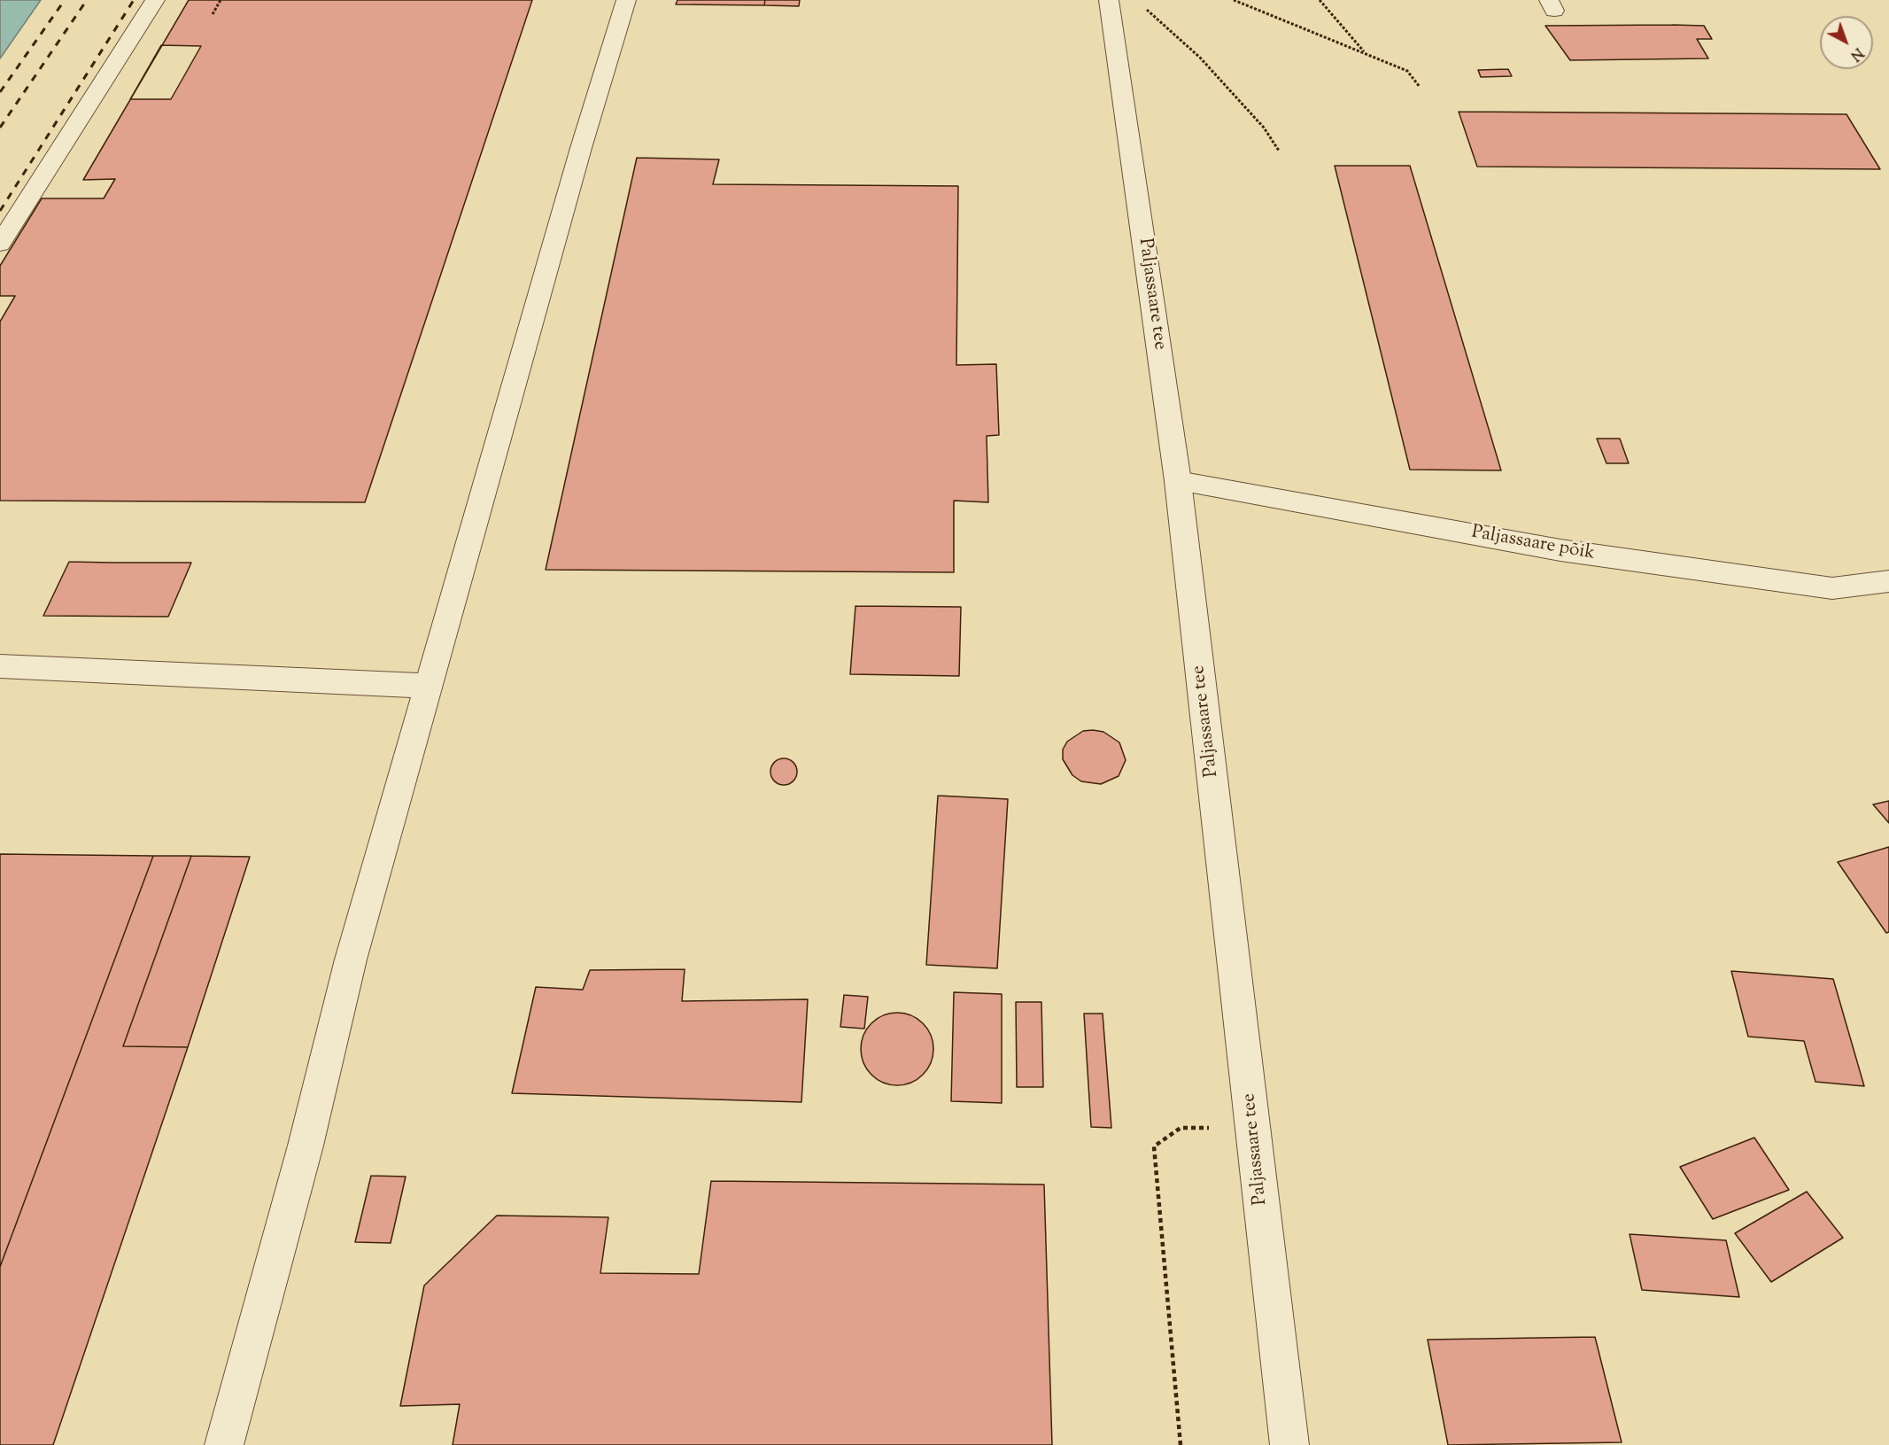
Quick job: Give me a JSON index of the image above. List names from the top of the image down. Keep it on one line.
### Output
{"streets":{"street":["Paljassaare tee","Paljassaare põik"]},"crossings":[["Paljassaare tee","Paljassaare põik"]],"north":"bottom right"}
